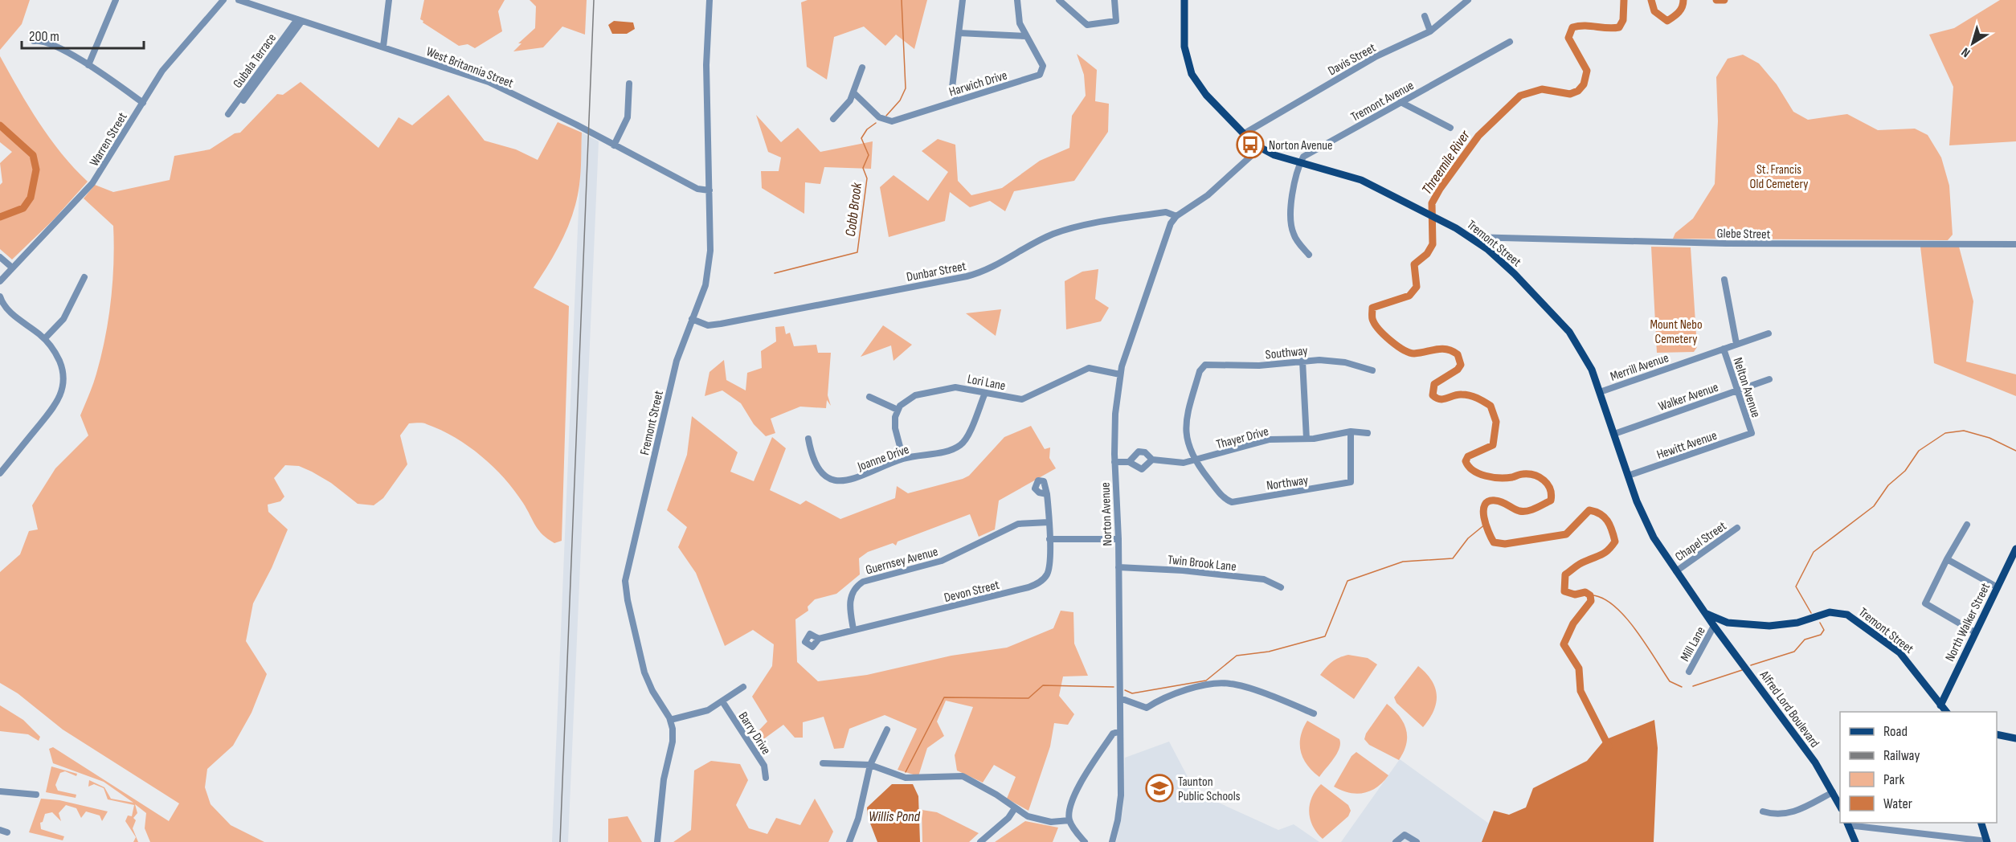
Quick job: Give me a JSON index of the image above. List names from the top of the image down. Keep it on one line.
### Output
{"streets":{"main road":["Tremont Street","North Walker Street","Alfred Lord Boulevard"],"street":["Davis Street","Gubala Terrace","West Britannia Street","Harwich Drive","Tremont Avenue","Warren Street","Glebe Street","Dunbar Street","Southway","Merrill Avenue","Lori Lane","Nelton Avenue","Walker Avenue","Fremont Street","Thayer Drive","Hewitt Avenue","Joanne Drive","Northway","Norton Avenue","Chapel Street","Guernsey Avenue","Twin Brook Lane","Devon Street","Mill Lane","Barry Drive"]},"crossings":[["Davis Street","Tremont Street"],["Gubala Terrace","West Britannia Street"],["West Britannia Street","Fremont Street"],["Tremont Avenue","Tremont Street"],["Glebe Street","Tremont Street"],["Tremont Street","Merrill Avenue"],["Tremont Street","Walker Avenue"],["Tremont Street","Hewitt Avenue"],["Tremont Street","Norton Avenue"],["Tremont Street","Chapel Street"],["Tremont Street","North Walker Street"],["Tremont Street","Mill Lane"],["Tremont Street","Alfred Lord Boulevard"],["Dunbar Street","Fremont Street"],["Dunbar Street","Norton Avenue"],["Southway","Thayer Drive"],["Southway","Northway"],["Merrill Avenue","Nelton Avenue"],["Lori Lane","Joanne Drive"],["Lori Lane","Norton Avenue"],["Nelton Avenue","Walker Avenue"],["Nelton Avenue","Hewitt Avenue"],["Thayer Drive","Northway"],["Thayer Drive","Norton Avenue"],["Norton Avenue","Twin Brook Lane"],["Guernsey Avenue","Devon Street"],["Mill Lane","Alfred Lord Boulevard"]],"water":["Threemile River","Cobb Brook","Willis Pond"],"parks":["St. Francis Old Cemetery","Mount Nebo Cemetery"],"places":{"bus stop":["Norton Avenue"],"school or university":["Taunton Public Schools"]},"legend":["Road","Railway","Park","Water"],"scale_bar":"200 m","north":"bottom left"}
